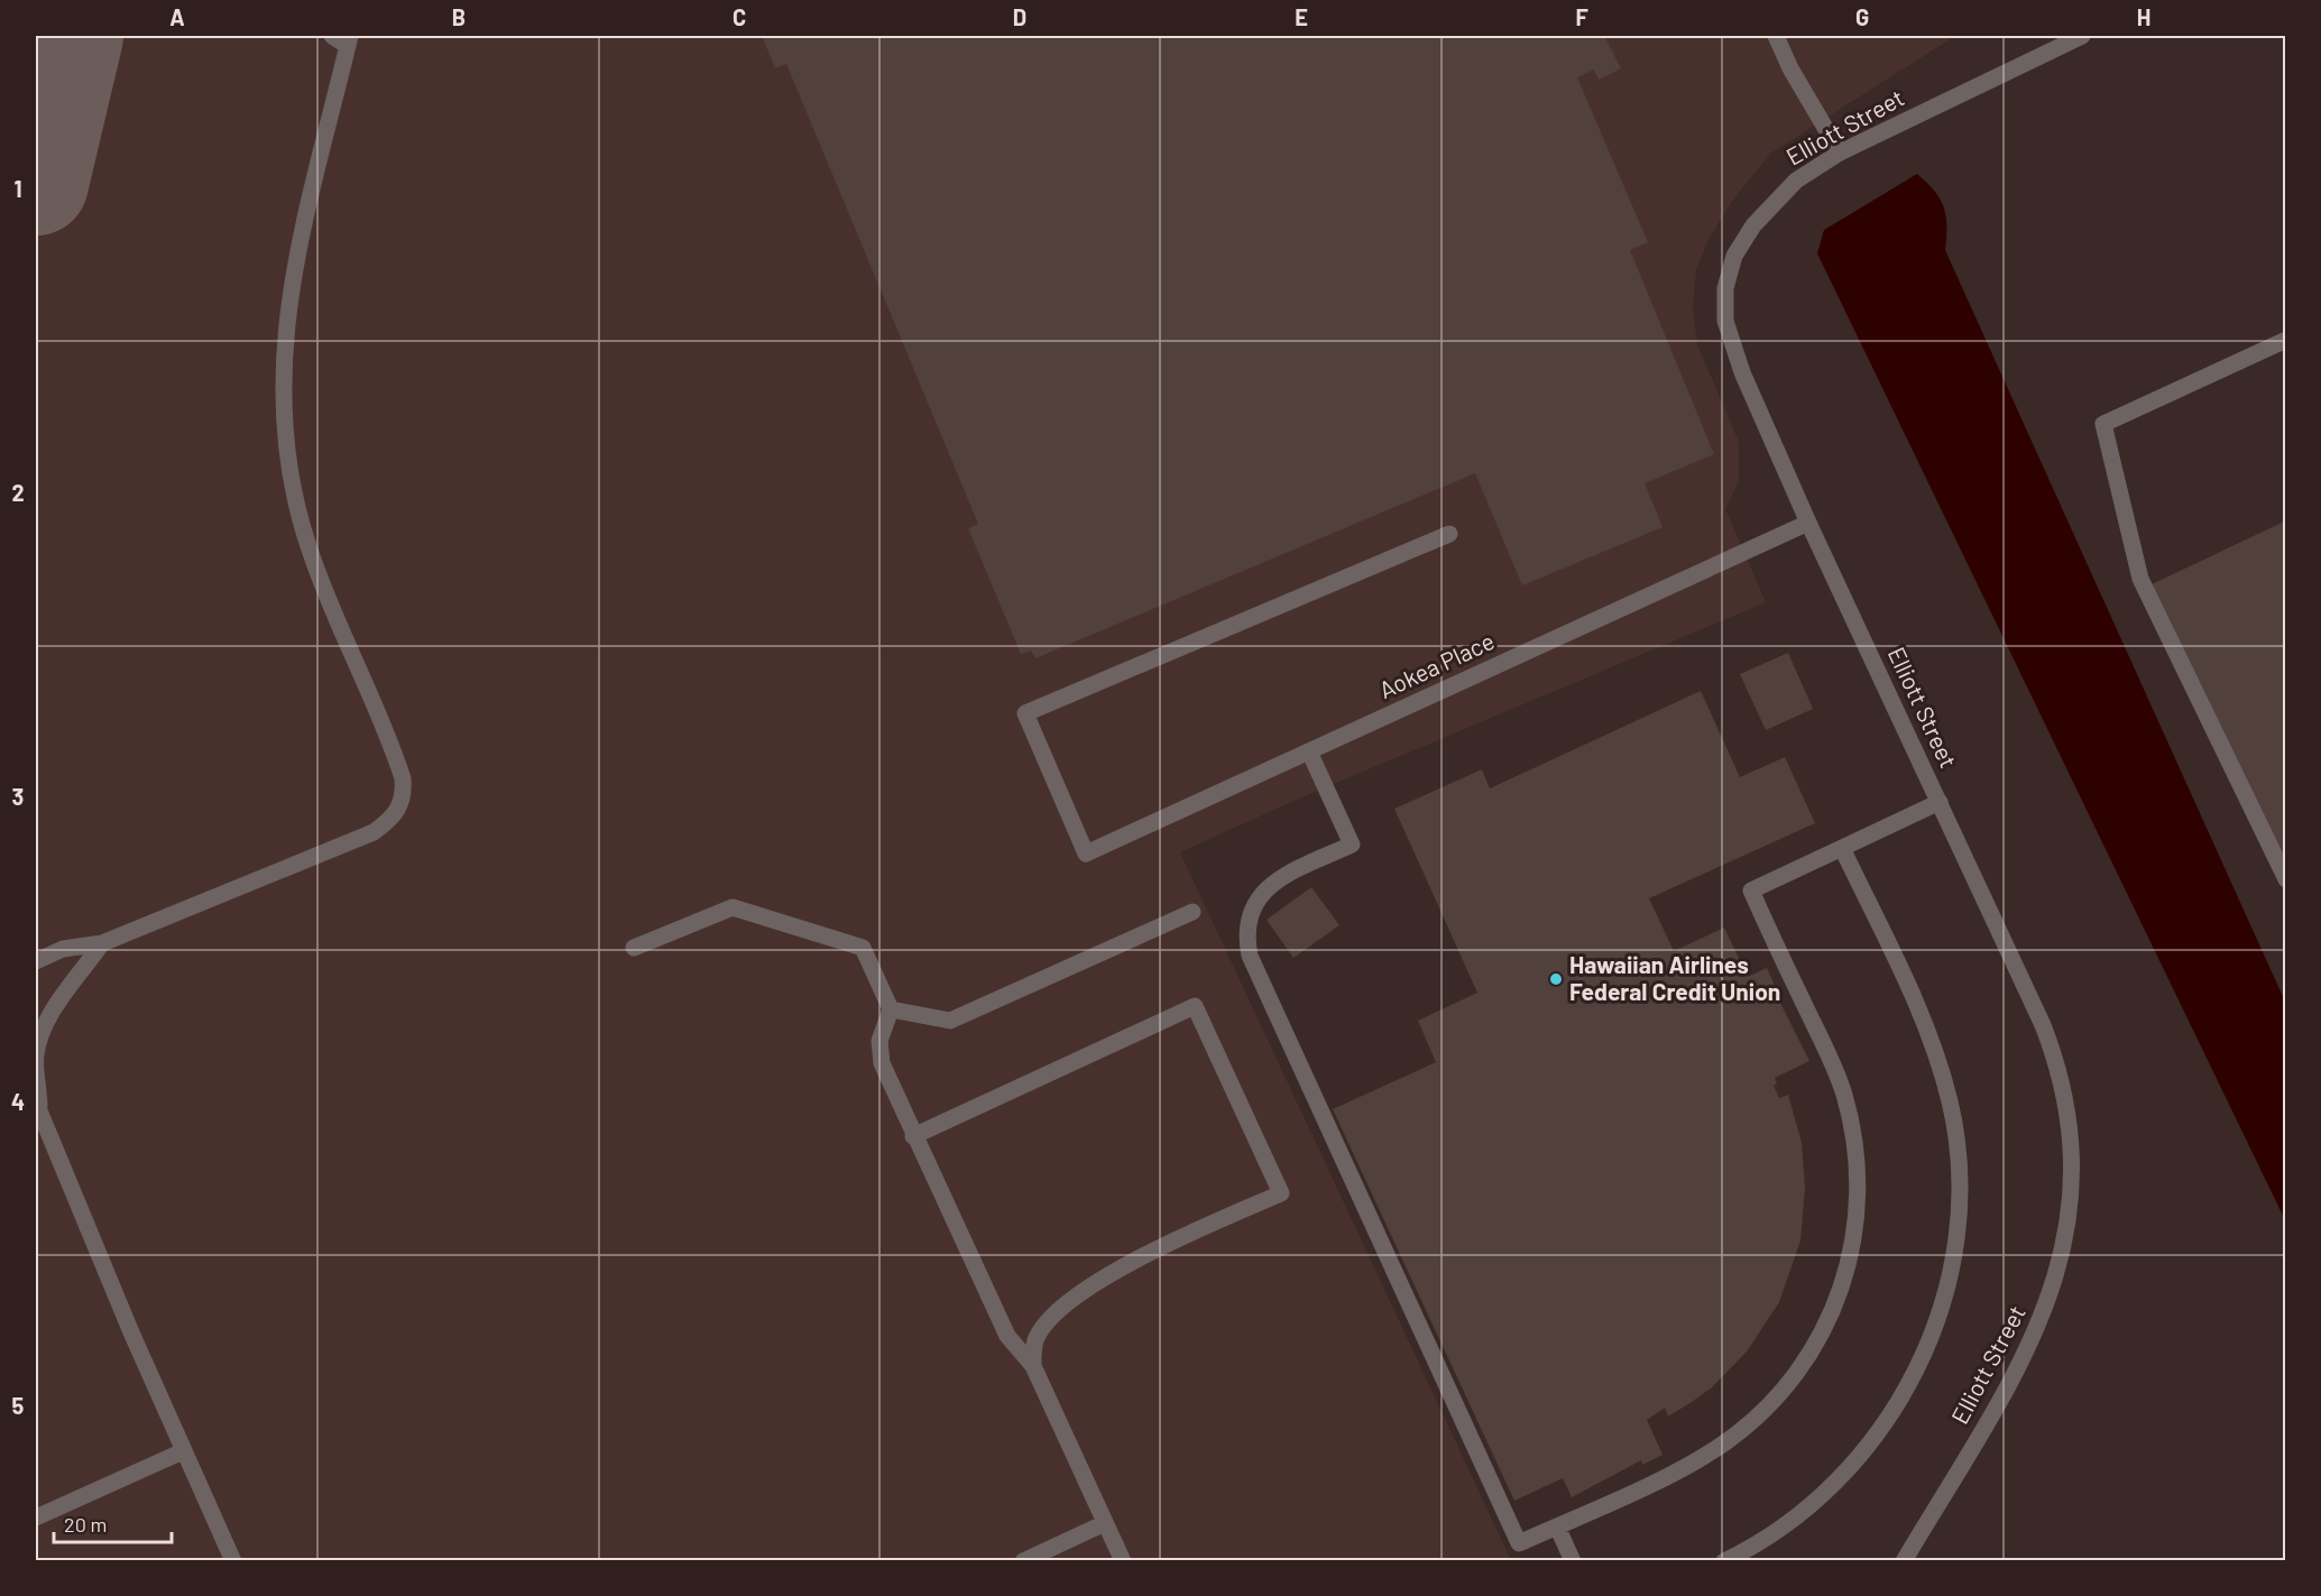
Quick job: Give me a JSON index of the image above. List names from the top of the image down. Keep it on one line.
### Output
{"streets":{"street":["Elliott Street","Aokea Place"]},"crossings":[["Elliott Street","Aokea Place"]],"places":["Hawaiian Airlines Federal Credit Union"],"scale_bar":"20 m","grid":{"columns":["A","B","C","D","E","F","G","H"],"rows":["1","2","3","4","5"]}}
